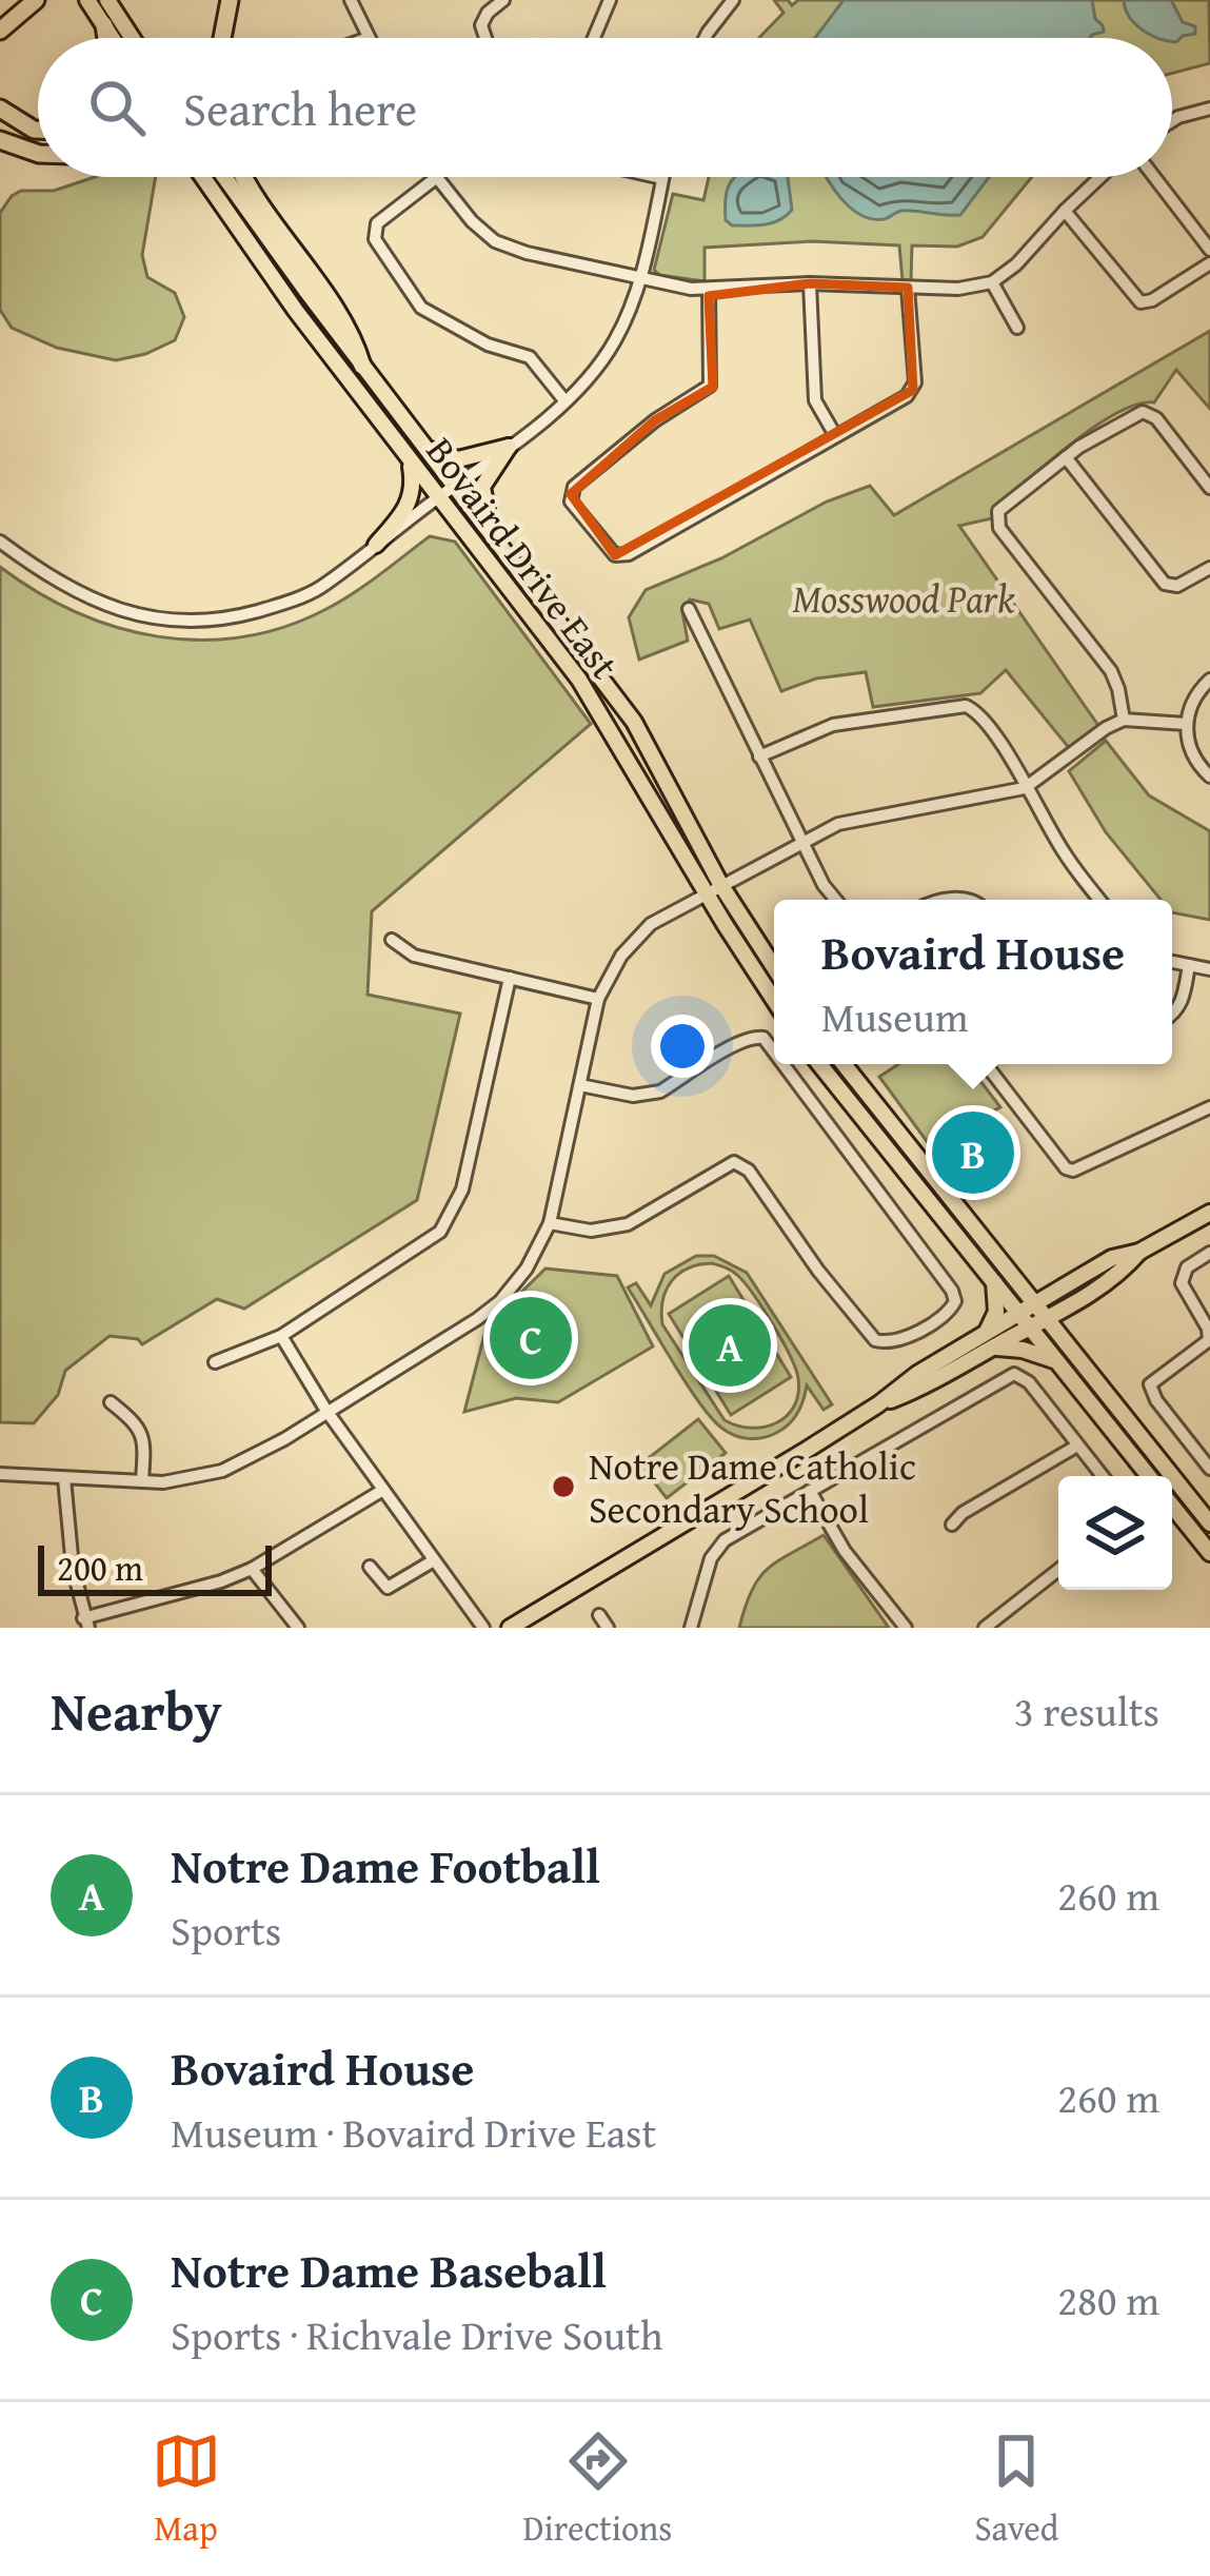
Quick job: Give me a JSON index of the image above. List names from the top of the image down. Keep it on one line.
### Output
{"streets":{"main road":["Bovaird Drive East"]},"parks":["Mosswood Park"],"places":["Notre Dame Catholic Secondary School"],"scale_bar":"200 m","page":{"search":"Search here","popup":["Bovaird House","Museum"],"pins":["B","C","A"],"scale":"200 m","heading":["Nearby","3 results"],"list":[{"mark":"A","name":"Notre Dame Football","note":"Sports","value":"260 m"},{"mark":"B","name":"Bovaird House","note":"Museum · Bovaird Drive East","value":"260 m"},{"mark":"C","name":"Notre Dame Baseball","note":"Sports · Richvale Drive South","value":"280 m"}],"nav":["Map","Directions","Saved"]}}
